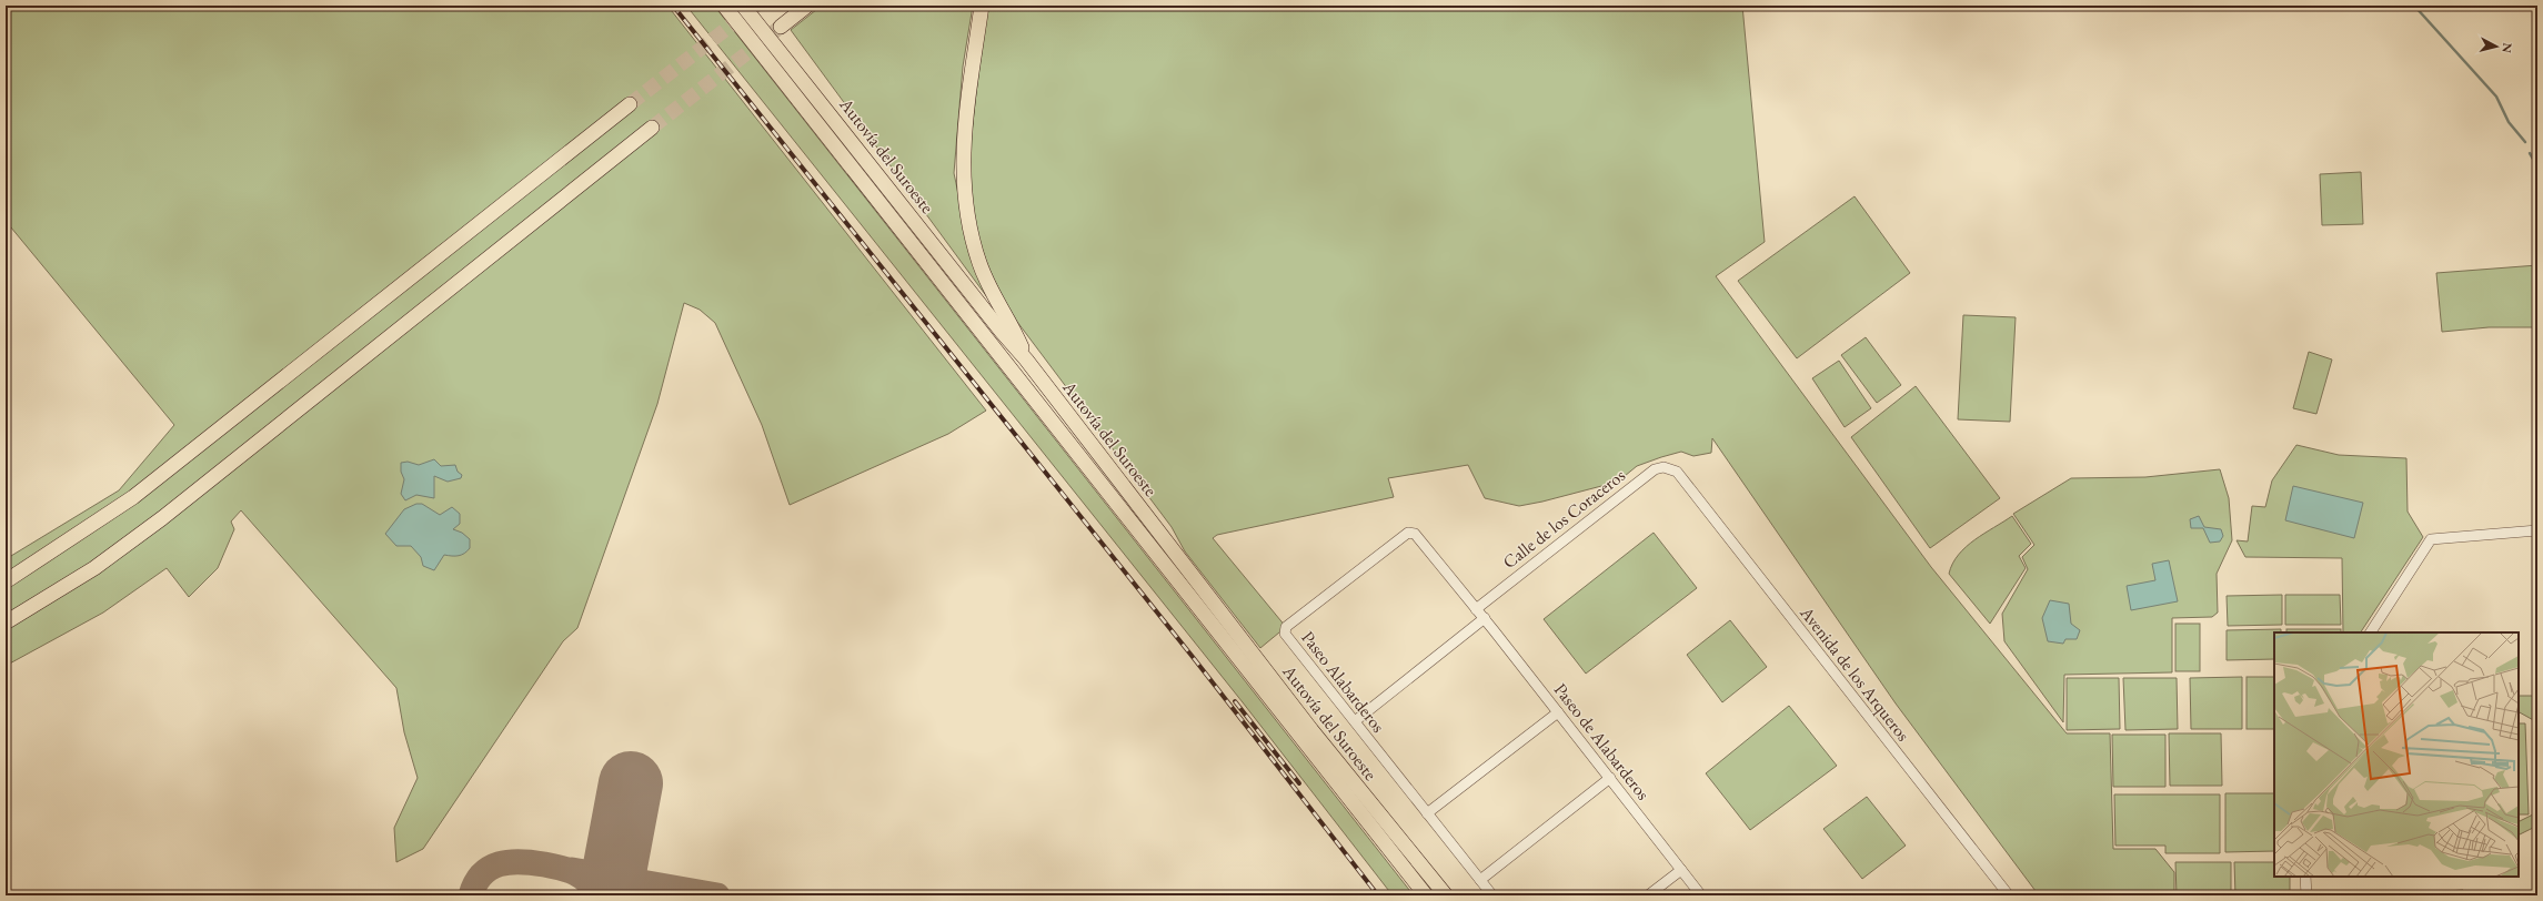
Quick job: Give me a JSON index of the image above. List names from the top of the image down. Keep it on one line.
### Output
{"streets":{"highway":["Autovía del Suroeste"],"street":["Calle de los Coraceros","Avenida de los Arqueros","Paseo Alabarderos","Paseo de Alabarderos"]},"crossings":[["Calle de los Coraceros","Avenida de los Arqueros"],["Calle de los Coraceros","Paseo Alabarderos"],["Calle de los Coraceros","Paseo de Alabarderos"],["Paseo Alabarderos","Paseo de Alabarderos"]],"north":"right"}
